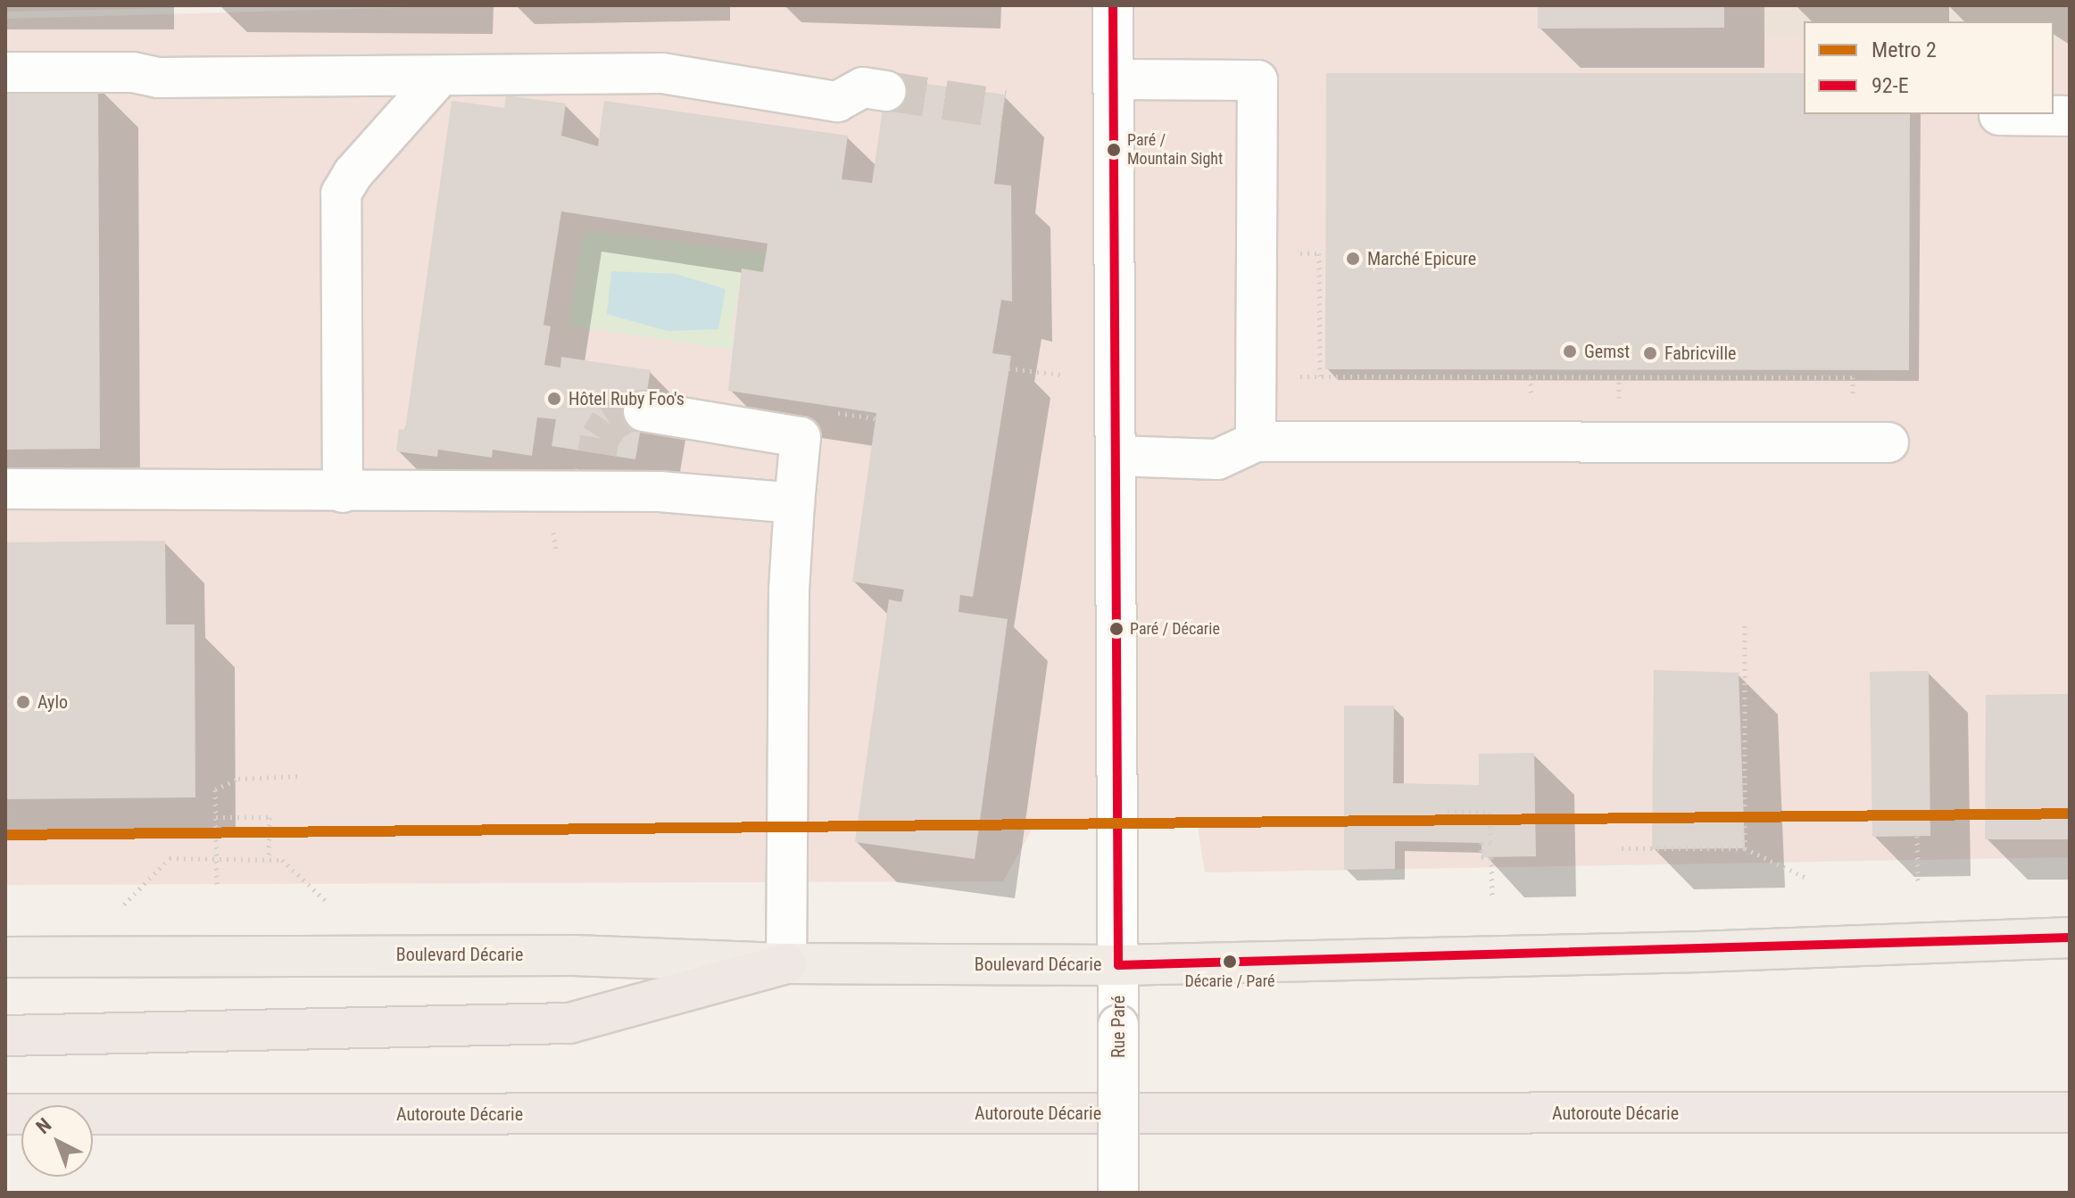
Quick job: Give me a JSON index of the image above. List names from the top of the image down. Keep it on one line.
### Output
{"streets":{"highway":["Autoroute Décarie"],"main road":["Boulevard Décarie"],"street":["Rue Paré"]},"crossings":[["Boulevard Décarie","Rue Paré"]],"places":["Paré / Mountain Sight","Marché Epicure","Gemst","Fabricville","Hôtel Ruby Foo's","Paré / Décarie","Aylo","Décarie / Paré"],"lines":["transit line 92-E","metro line 2"],"legend":["Metro 2","92-E"],"north":"top left"}
